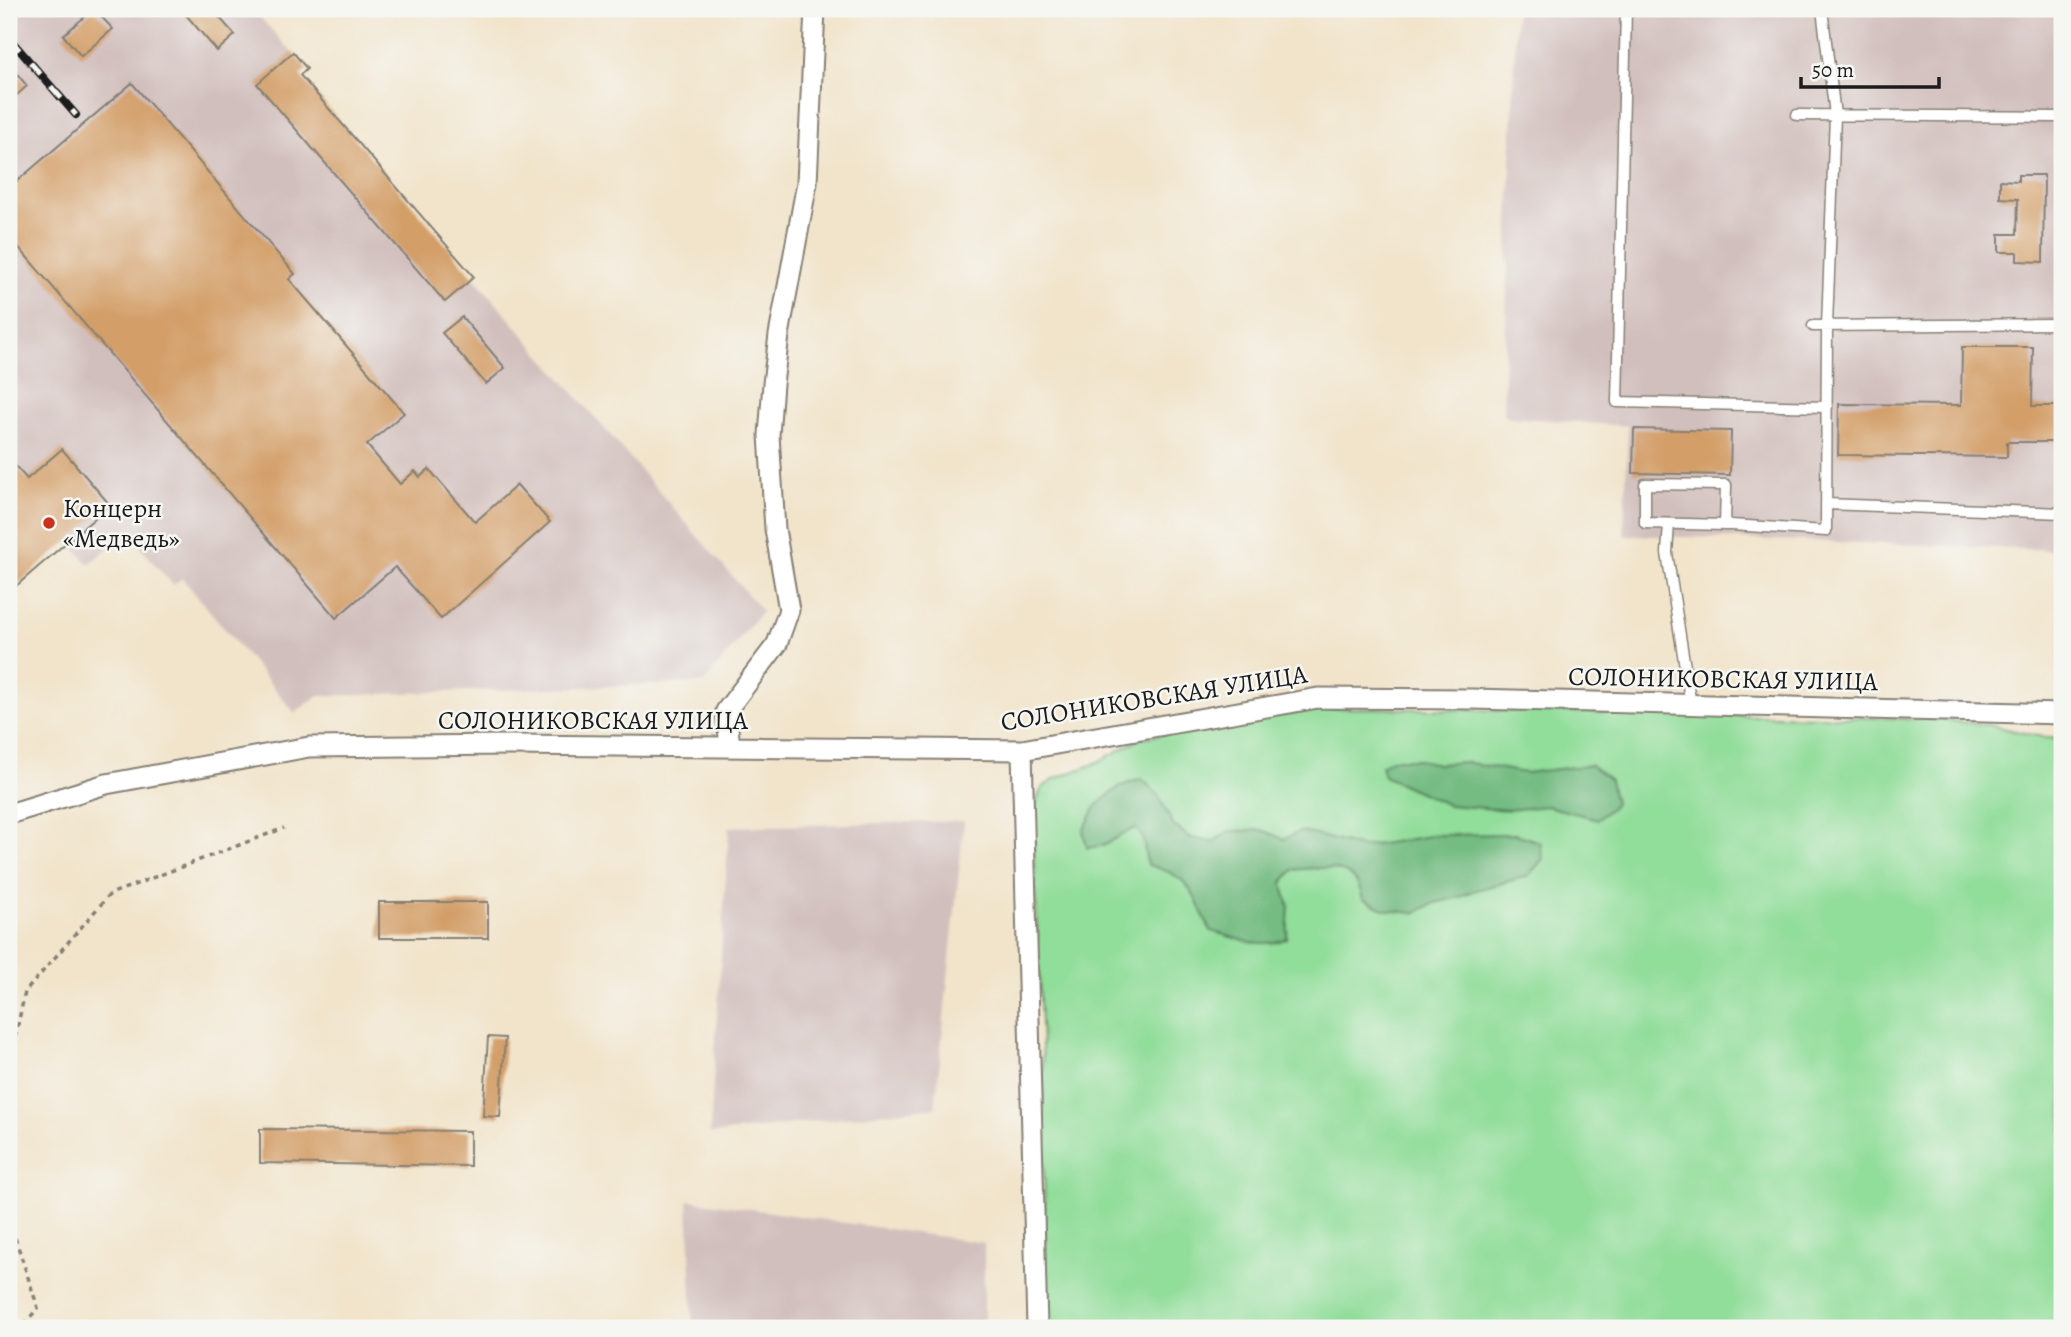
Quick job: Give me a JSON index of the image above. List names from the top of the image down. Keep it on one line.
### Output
{"streets":{"street":["СОЛОНИКОВСКАЯ УЛИЦА"]},"places":["Концерн «Медведь»"],"scale_bar":"50 m"}
